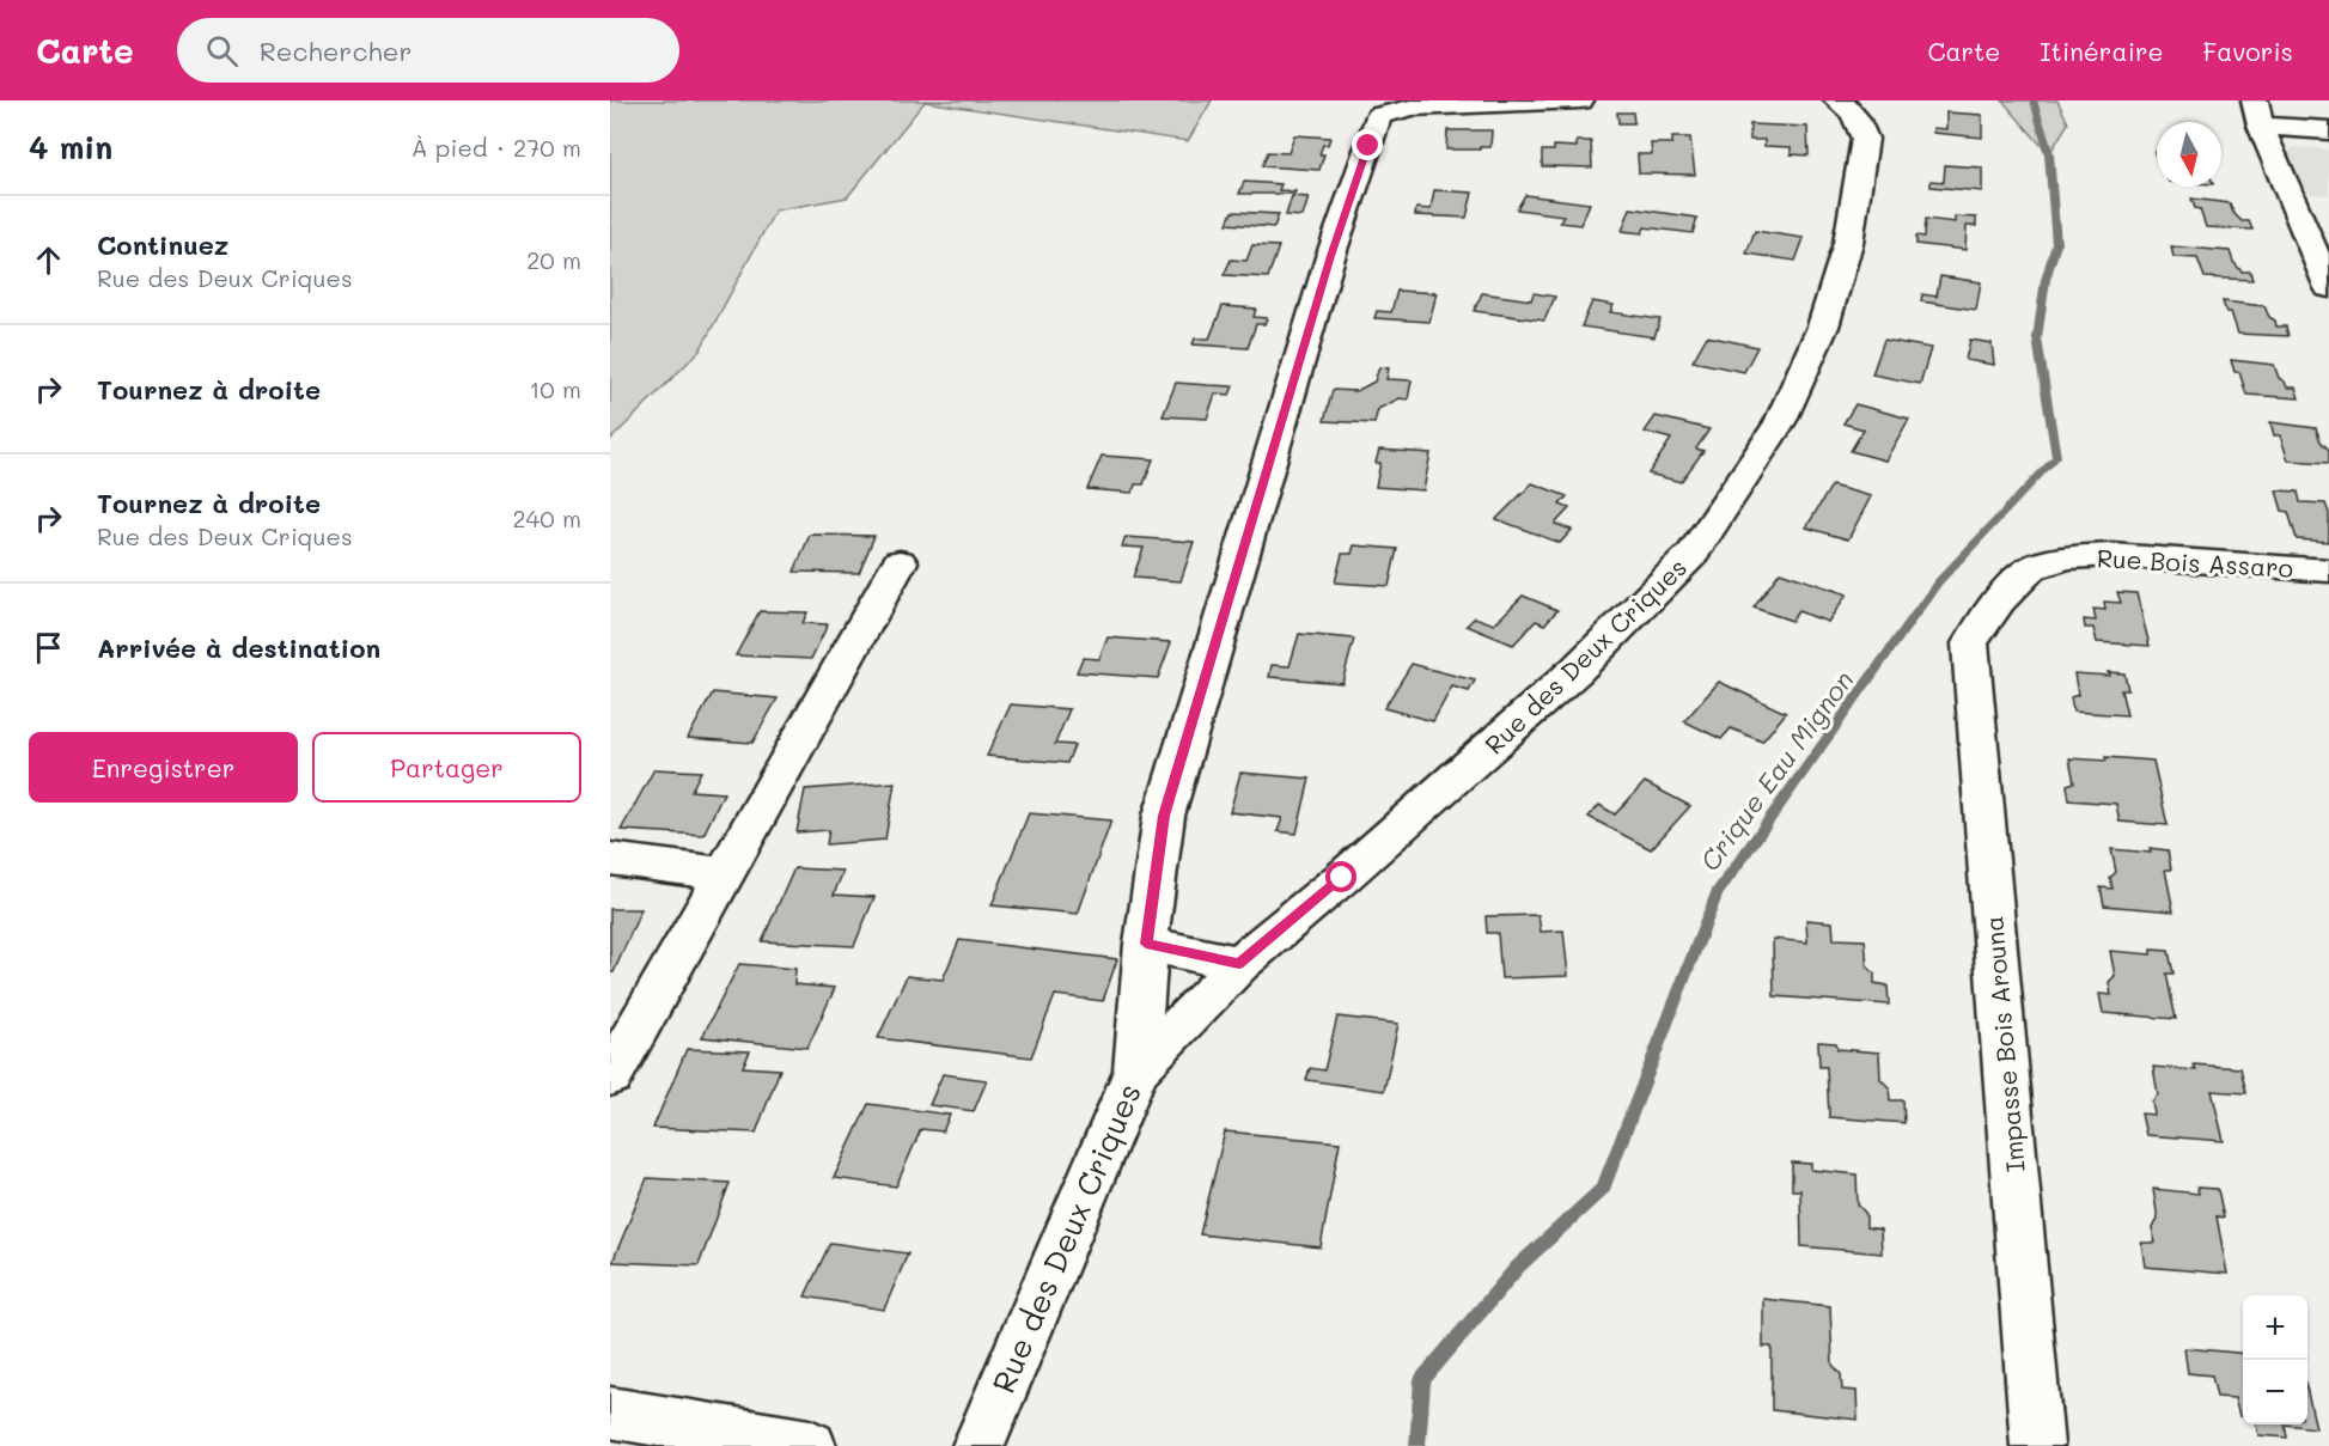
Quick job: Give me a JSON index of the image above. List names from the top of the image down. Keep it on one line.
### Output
{"streets":{"street":["Rue Bois Assaro","Rue des Deux Criques","Impasse Bois Arouna"]},"crossings":[["Rue Bois Assaro","Impasse Bois Arouna"]],"water":["Crique Eau Mignon"],"north":"bottom","page":{"header":"Carte","search":"Rechercher","nav":["Carte","Itinéraire","Favoris"],"heading":["4 min","À pied · 270 m"],"list":[["Continuez","Rue des Deux Criques","20 m"],["Tournez à droite","10 m"],["Tournez à droite","Rue des Deux Criques","240 m"],"Arrivée à destination"],"buttons":["Enregistrer","Partager"],"map_buttons":["+","−"]}}
